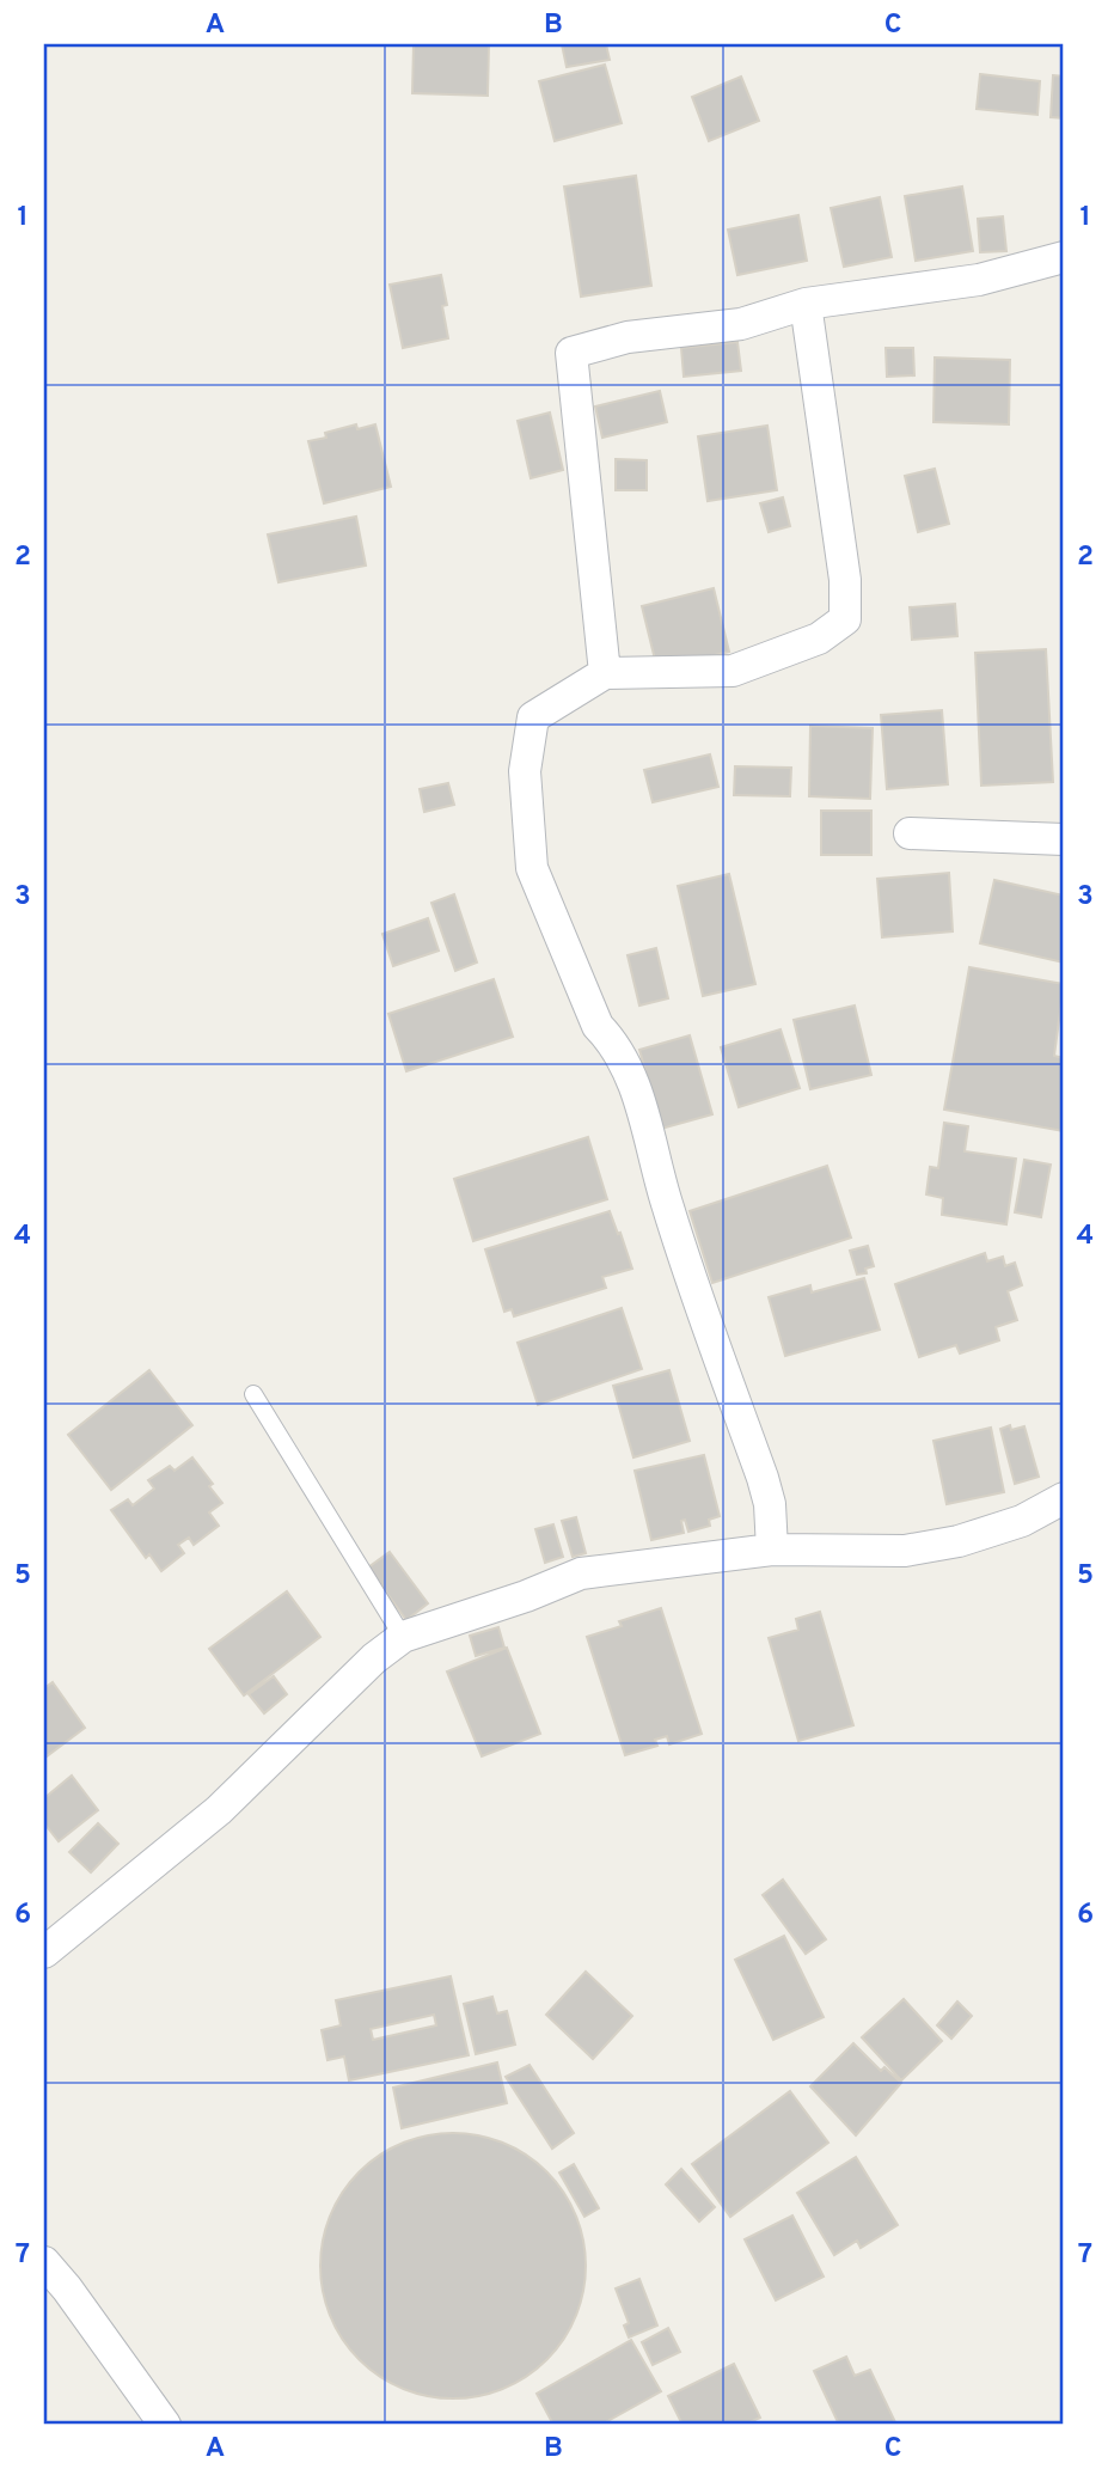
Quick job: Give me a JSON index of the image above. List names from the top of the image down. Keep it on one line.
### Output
{"grid":{"columns":["A","B","C"],"rows":["1","2","3","4","5","6","7"]}}
